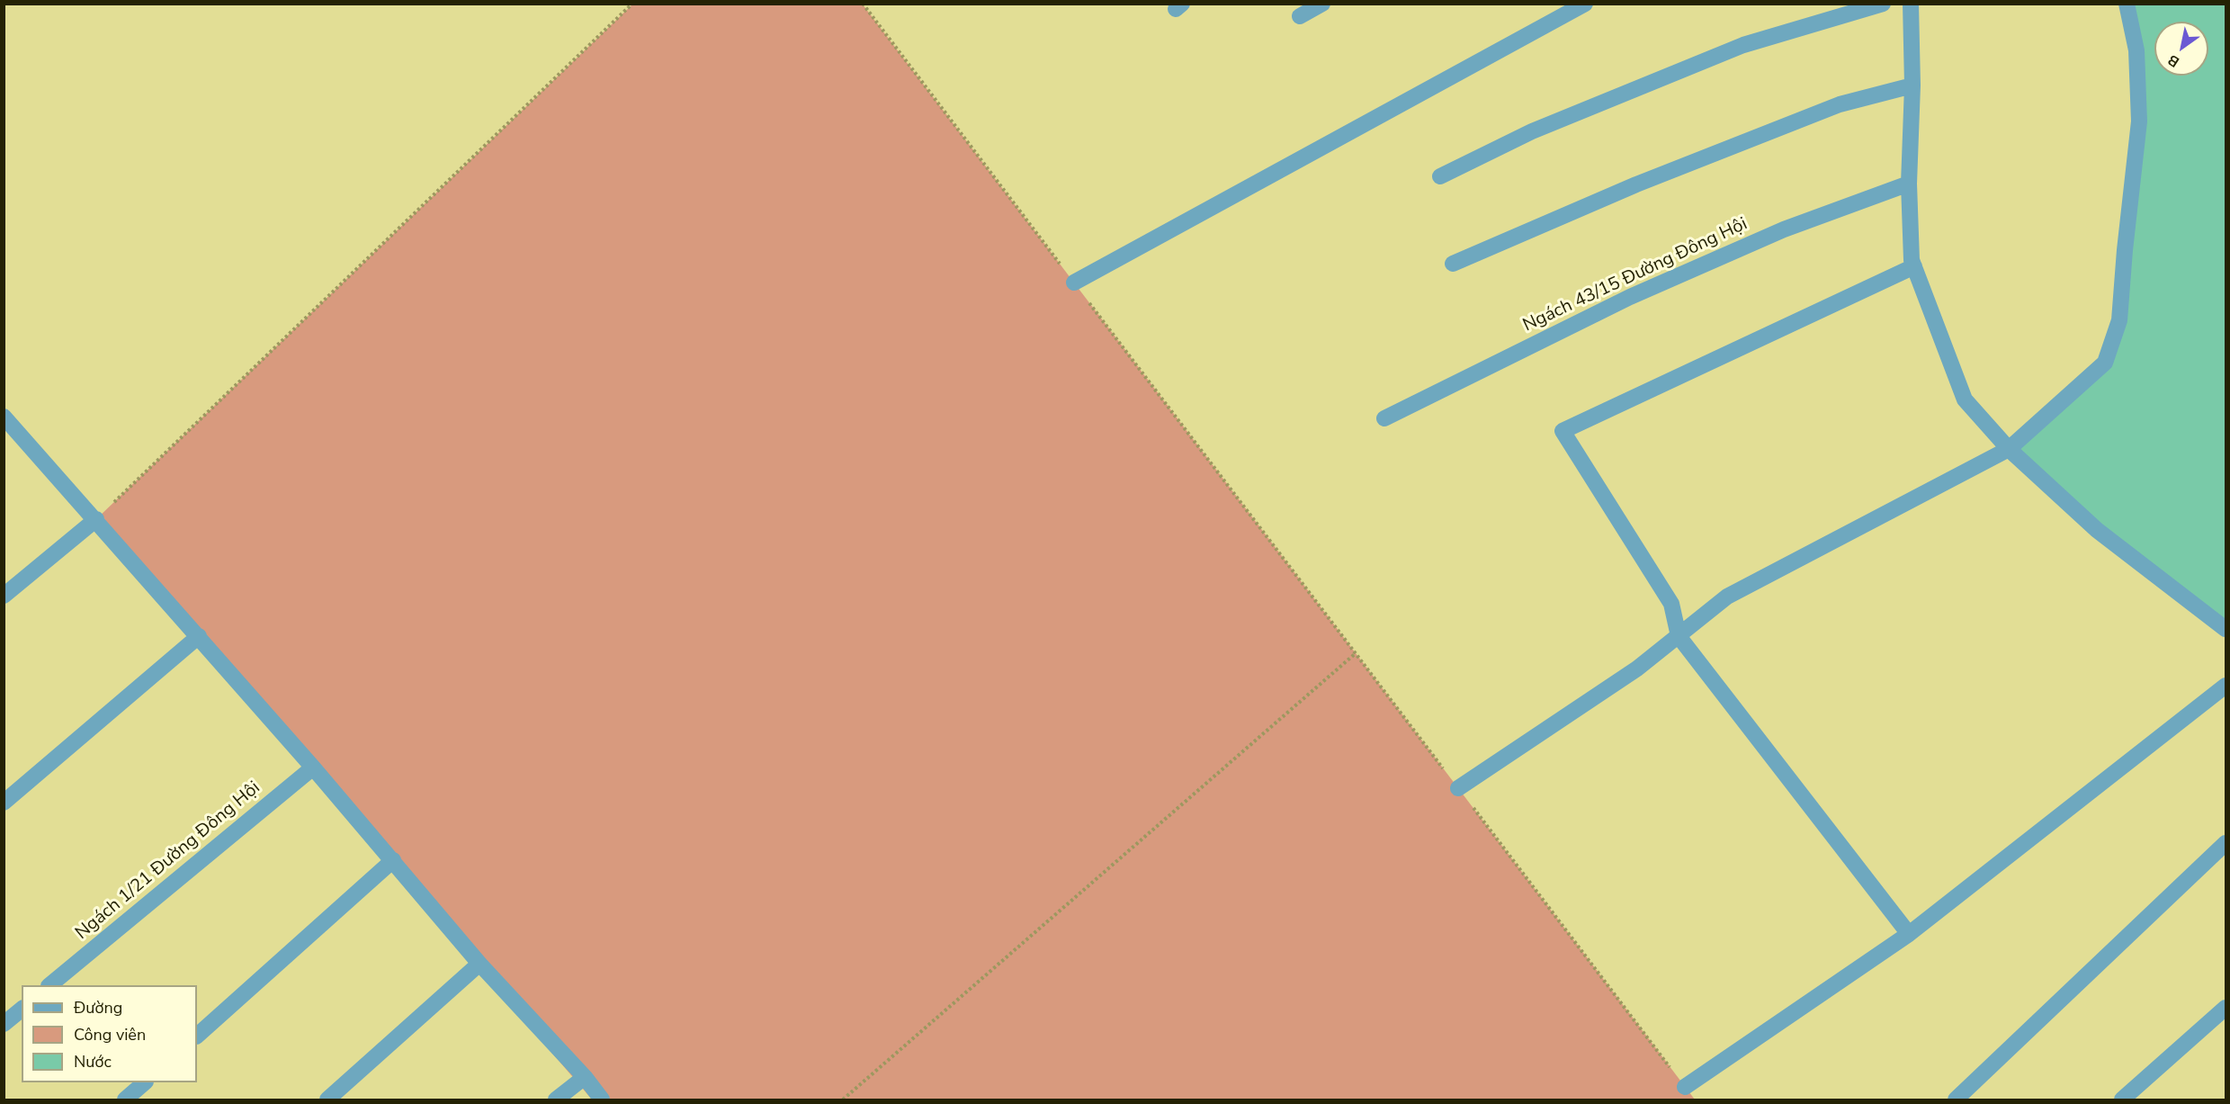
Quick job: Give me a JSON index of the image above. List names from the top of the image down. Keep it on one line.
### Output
{"streets":{"street":["Ngách 43/15 Đường Đông Hội","Ngách 1/21 Đường Đông Hội"]},"legend":["Đường","Công viên","Nước"],"north":"bottom left"}
